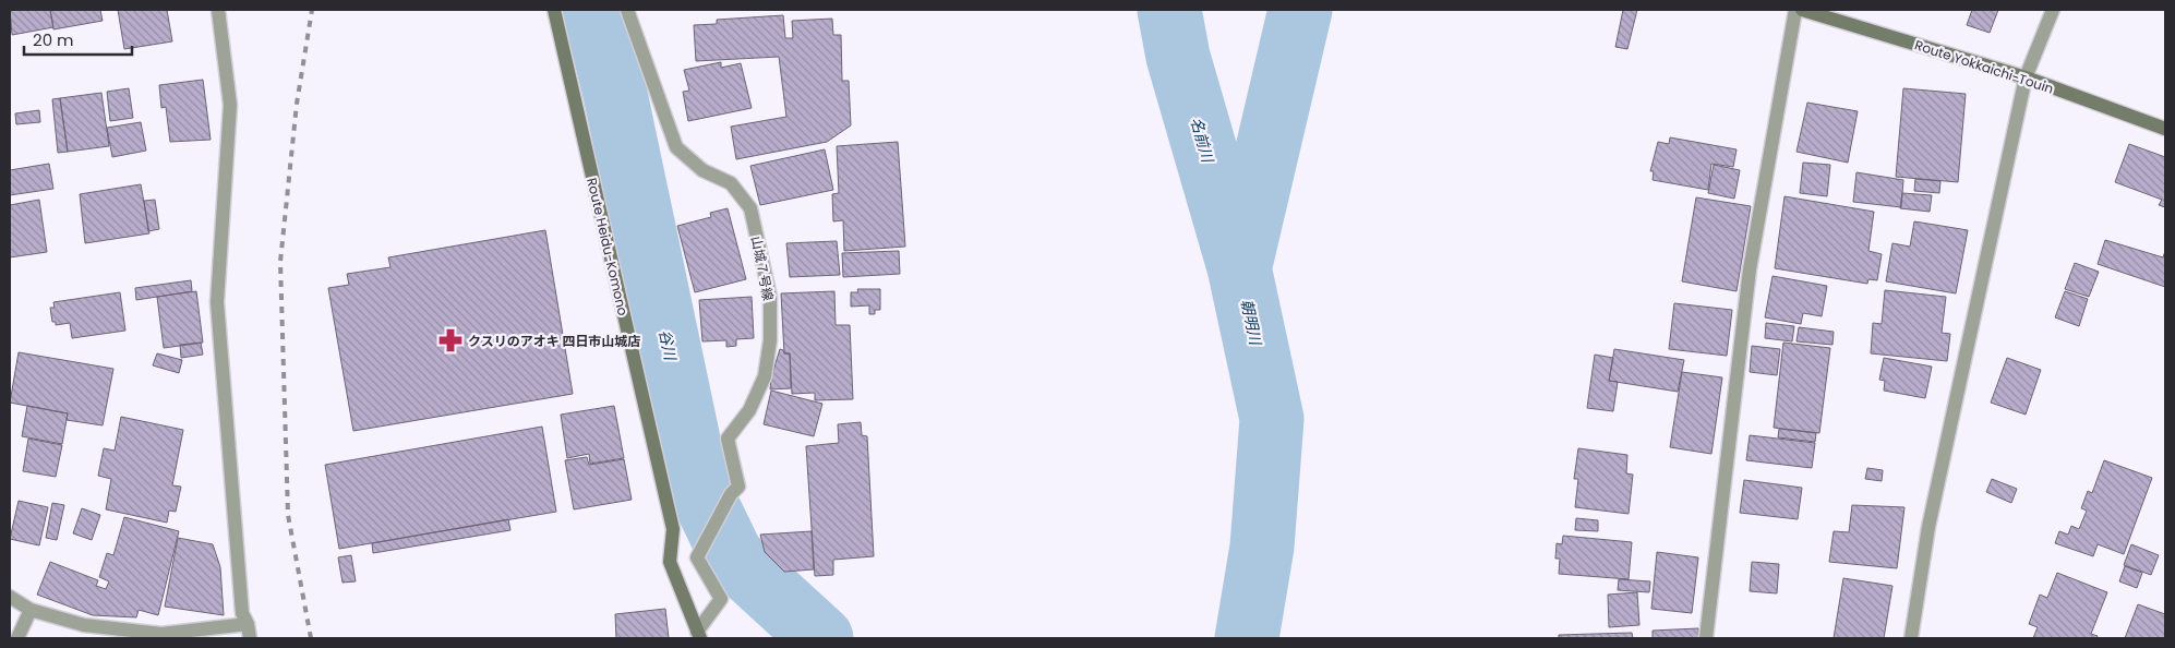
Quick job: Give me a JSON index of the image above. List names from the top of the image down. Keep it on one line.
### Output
{"streets":{"main road":["Route Yokkaichi-Touin","Route Heidu-Komono"],"street":["山城７号線"]},"crossings":[["Route Heidu-Komono","山城７号線"]],"water":["名前川","朝明川","谷川"],"places":{"pharmacy":["クスリのアオキ 四日市山城店"]},"scale_bar":"20 m"}
